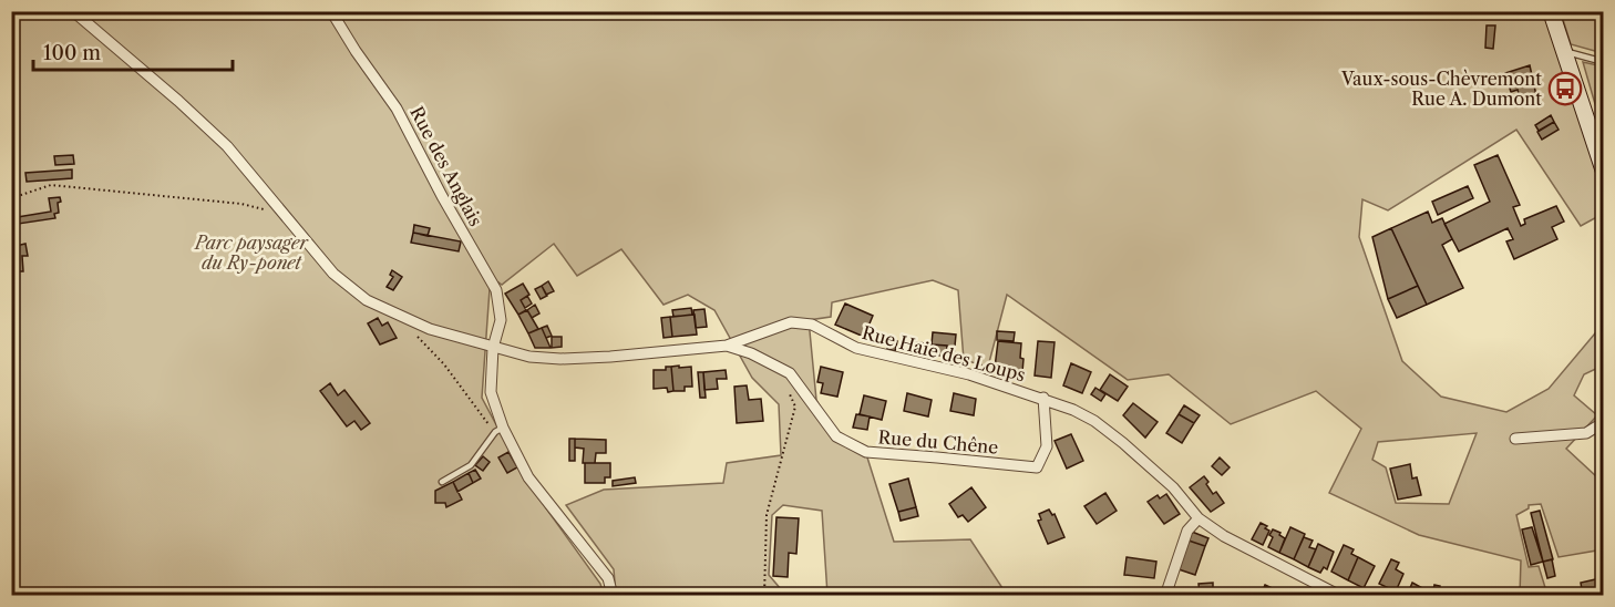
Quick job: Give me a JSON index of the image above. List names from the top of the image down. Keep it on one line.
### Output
{"streets":{"street":["Rue des Anglais","Rue Haie des Loups","Rue du Chêne"]},"crossings":[["Rue des Anglais","Rue Haie des Loups"],["Rue Haie des Loups","Rue du Chêne"]],"parks":["Parc paysager du Ry-ponet"],"places":{"bus stop":["Vaux-sous-Chèvremont Rue A. Dumont"]},"scale_bar":"100 m"}
